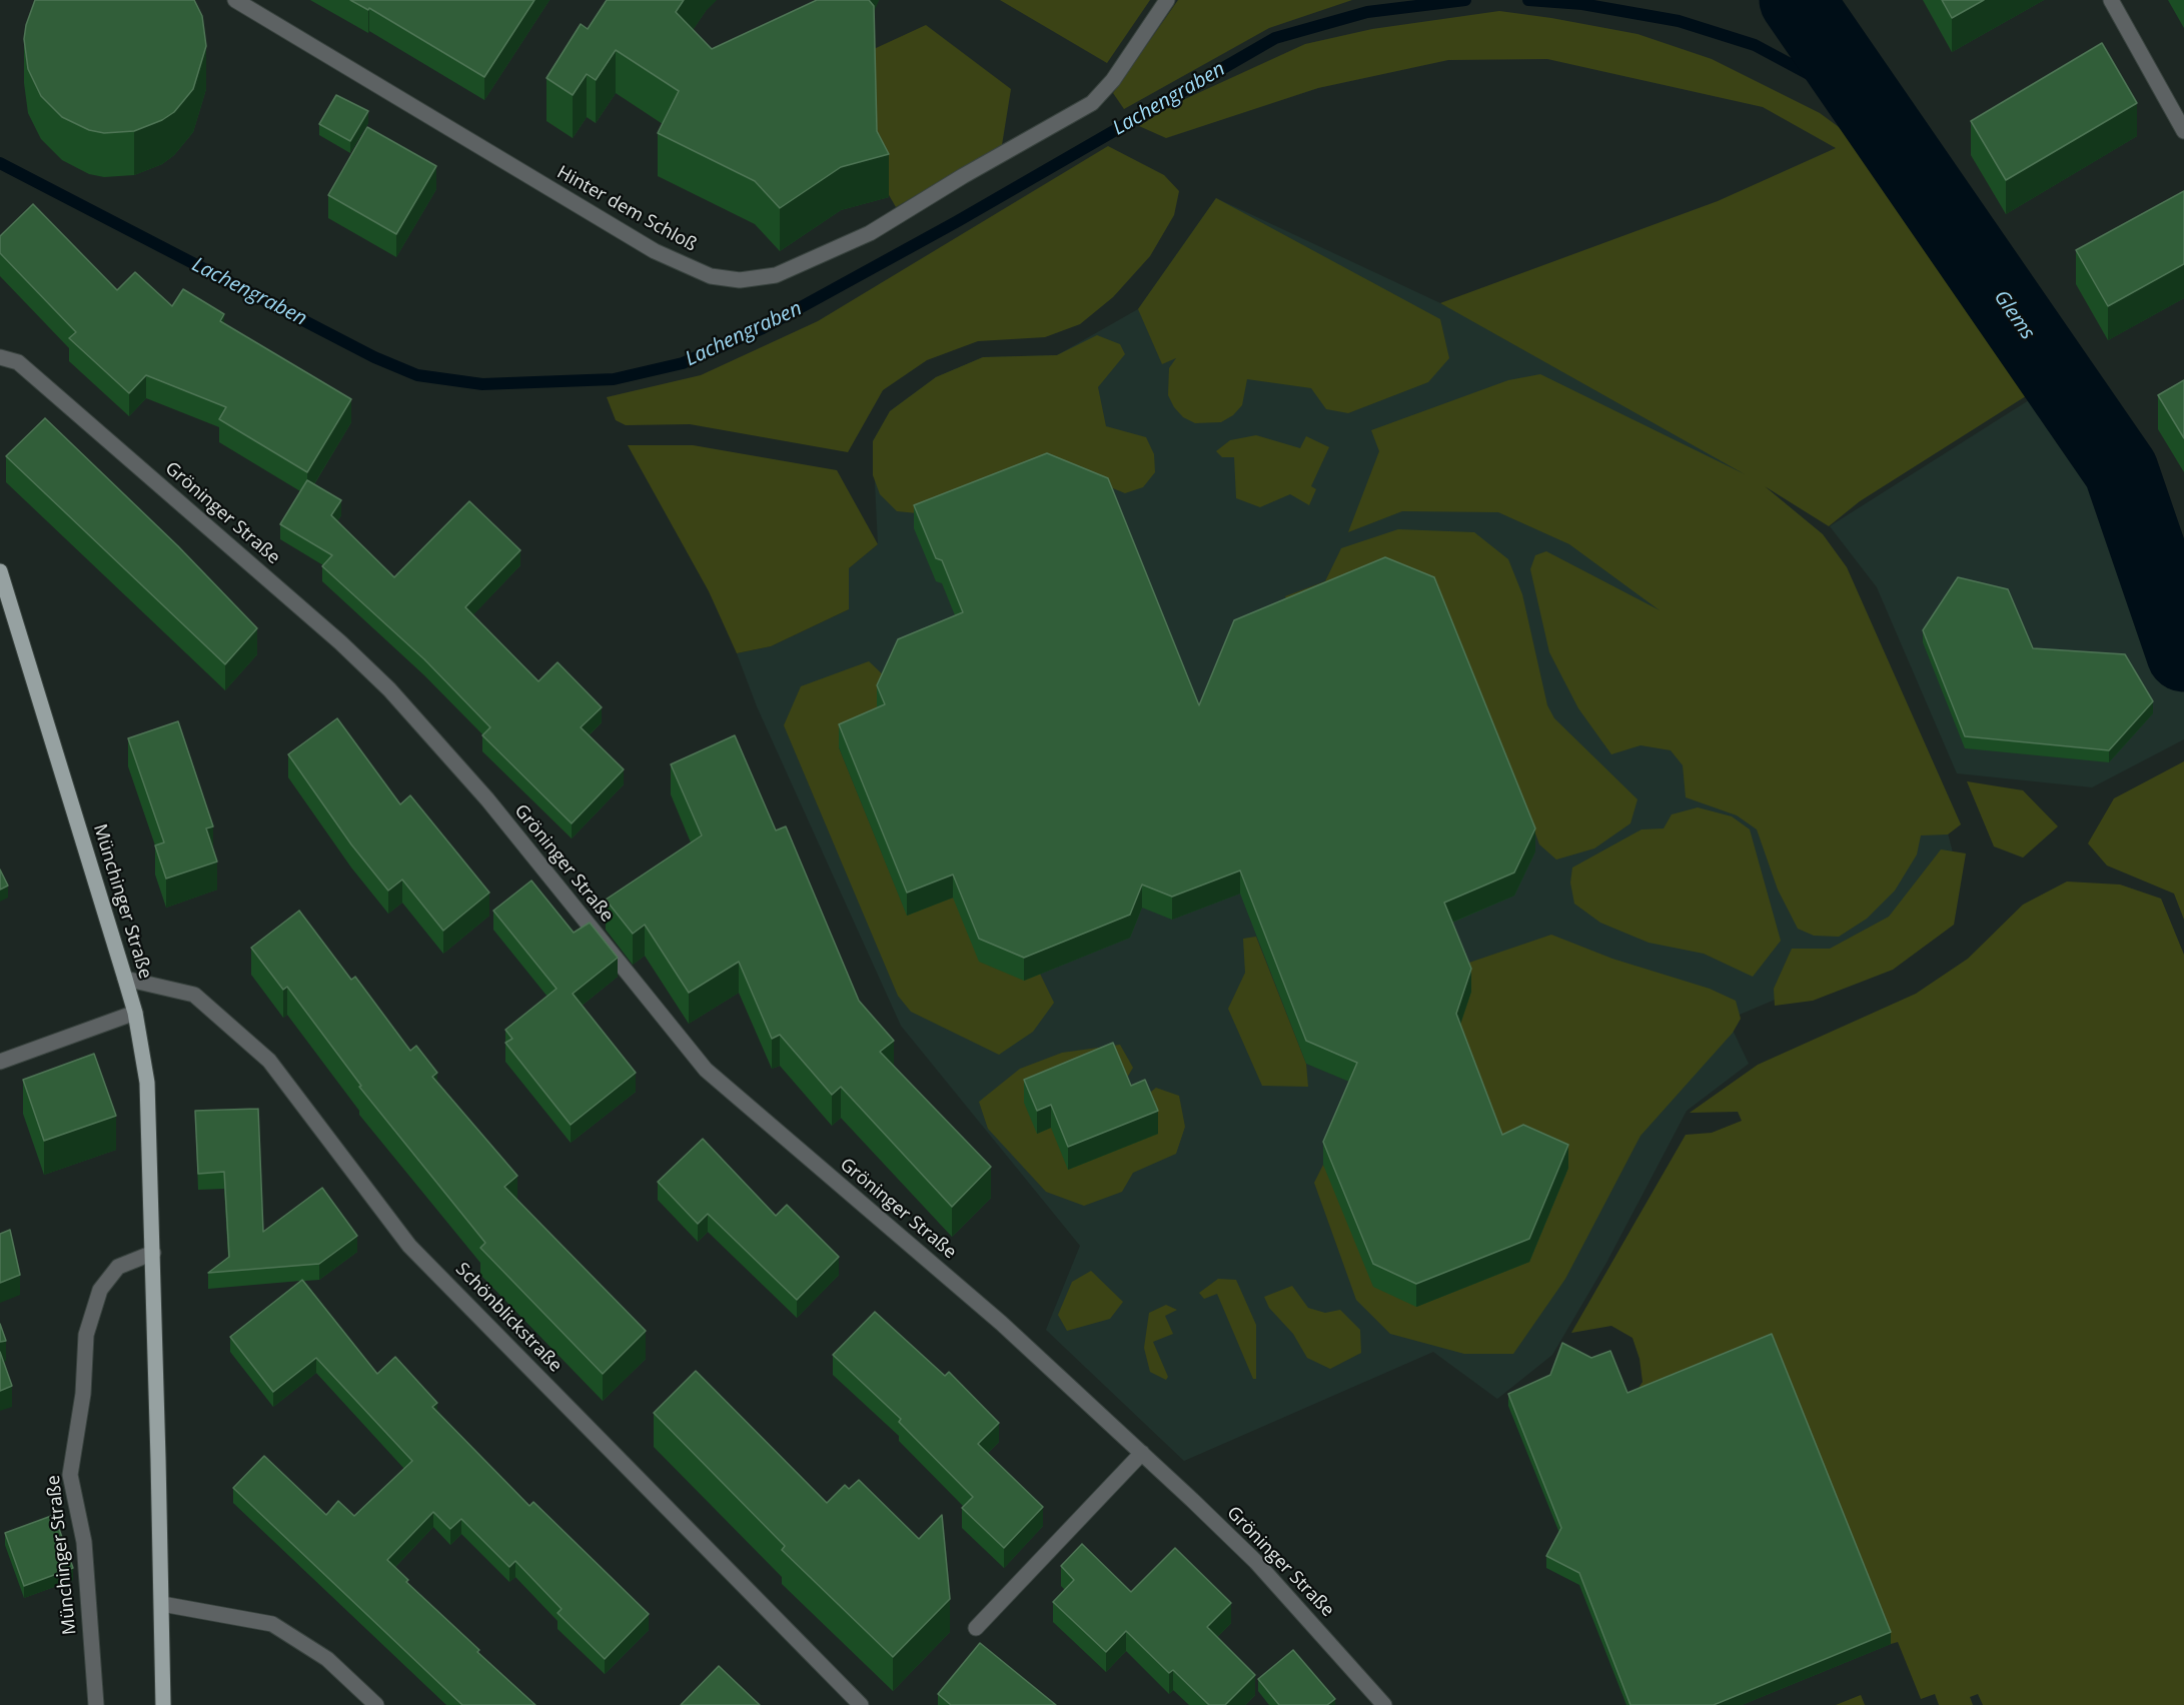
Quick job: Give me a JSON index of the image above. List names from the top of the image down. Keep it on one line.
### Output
{"streets":{"main road":["Münchinger Straße"],"street":["Hinter dem Schloß","Gröninger Straße","Schönblickstraße"]},"crossings":[["Münchinger Straße","Schönblickstraße"]],"water":["Lachengraben","Glems"]}
